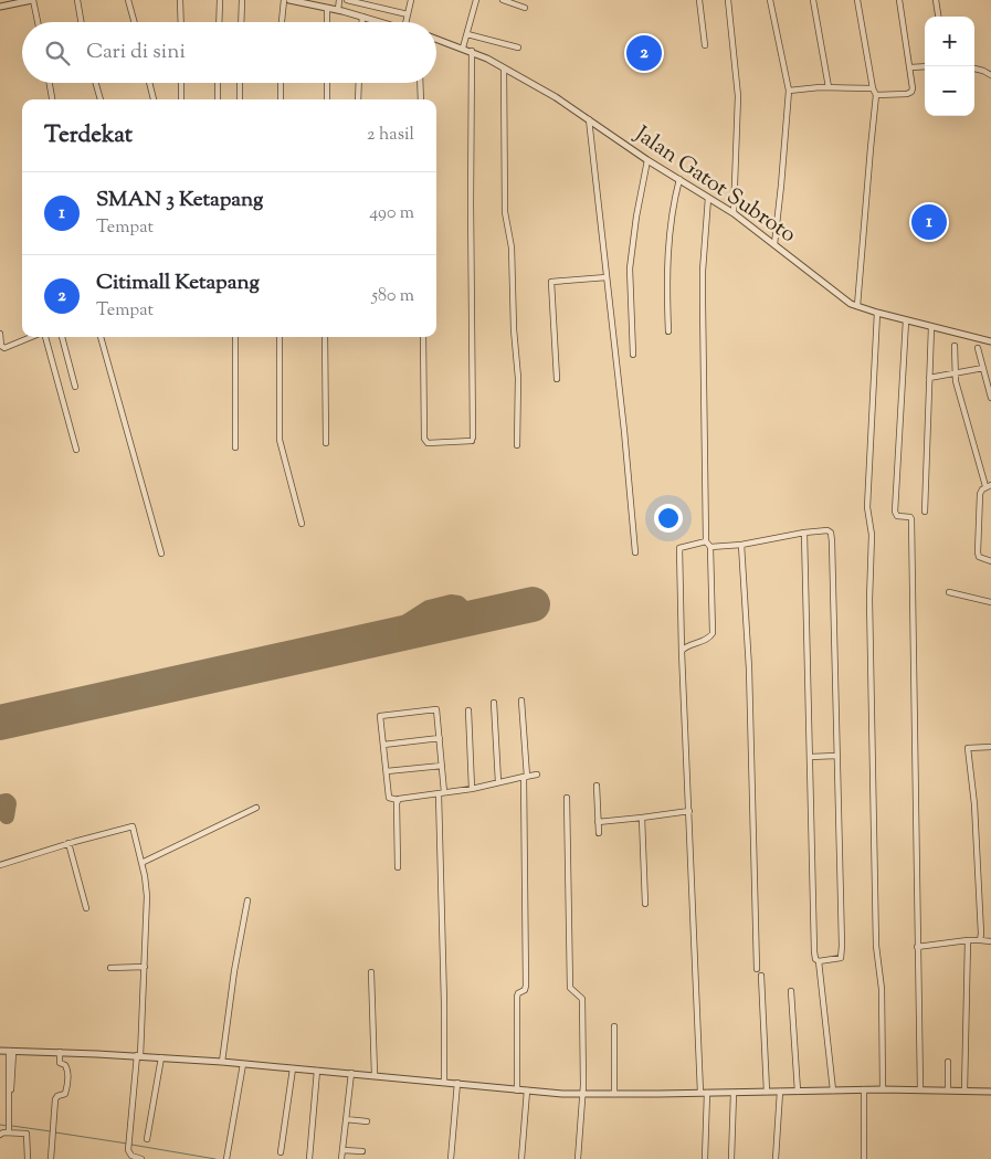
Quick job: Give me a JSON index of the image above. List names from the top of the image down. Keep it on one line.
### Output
{"streets":{"street":["Jalan Gatot Subroto"]},"page":{"map_buttons":["+","−"],"search":"Cari di sini","pins":["2","1"],"heading":["Terdekat","2 hasil"],"list":[{"mark":"1","name":"SMAN 3 Ketapang","note":"Tempat","value":"490 m"},{"mark":"2","name":"Citimall Ketapang","note":"Tempat","value":"580 m"}]}}
